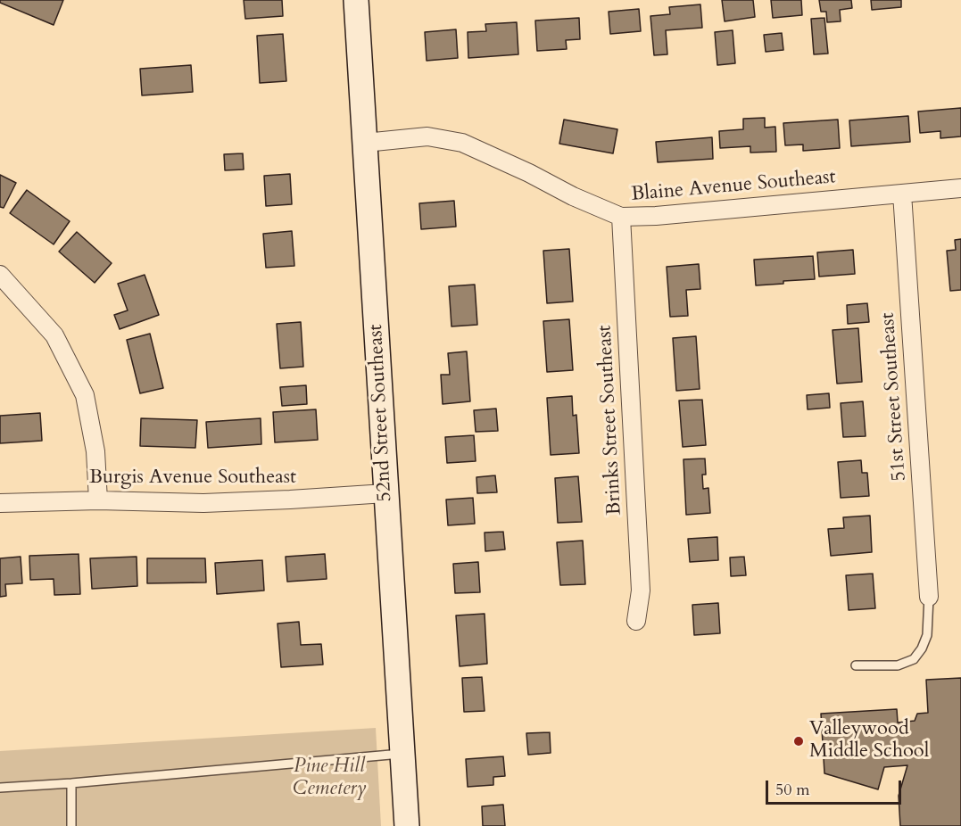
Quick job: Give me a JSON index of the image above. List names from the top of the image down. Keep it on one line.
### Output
{"streets":{"main road":["52nd Street Southeast"],"street":["Blaine Avenue Southeast","51st Street Southeast","Brinks Street Southeast","Burgis Avenue Southeast"]},"crossings":[["Blaine Avenue Southeast","51st Street Southeast"],["Blaine Avenue Southeast","52nd Street Southeast"],["Blaine Avenue Southeast","Brinks Street Southeast"],["52nd Street Southeast","Burgis Avenue Southeast"]],"parks":["Pine Hill Cemetery"],"places":["Valleywood Middle School"],"scale_bar":"50 m"}
